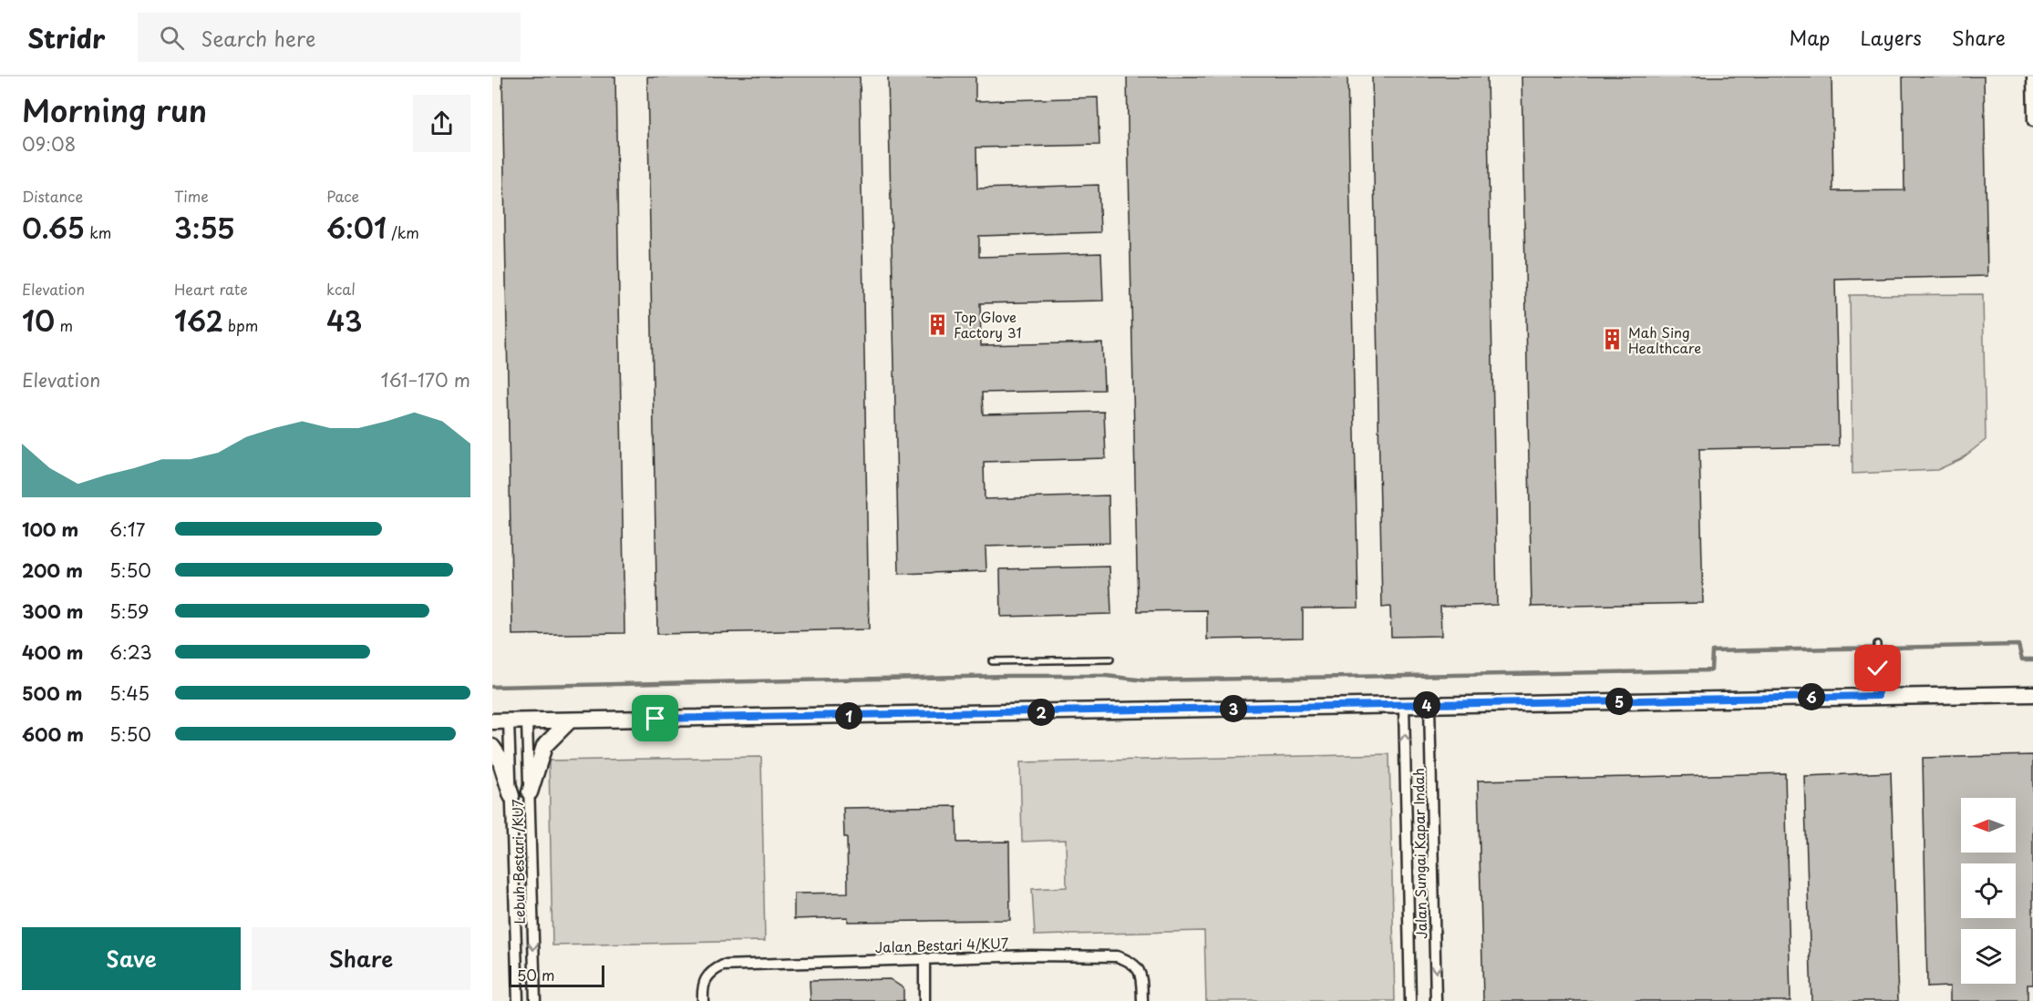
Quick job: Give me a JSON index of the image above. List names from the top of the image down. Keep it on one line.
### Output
{"streets":{"street":["Jalan Sungai Kapar Indah","Lebuh Bestari /KU7","Jalan Bestari 4/KU7"]},"places":{"building":["Top Glove Factory 31","Mah Sing Healthcare"]},"scale_bar":"50 m","north":"left","page":{"header":"Stridr","search":"Search here","nav":["Map","Layers","Share"],"heading":["Morning run","09:08"],"stats":[["Distance","0.65 km"],["Time","3:55"],["Pace","6:01 /km"],["Elevation","10 m"],["Heart rate","162 bpm"],["kcal","43"]],"chart":["Elevation","161–170 m"],"list":[{"name":"100 m","note":"6:17"},{"name":"200 m","note":"5:50"},{"name":"300 m","note":"5:59"},{"name":"400 m","note":"6:23"},{"name":"500 m","note":"5:45"},{"name":"600 m","note":"5:50"}],"pins":["6","5","4","3","2","1"],"buttons":["Save","Share"],"scale":"50 m"}}
